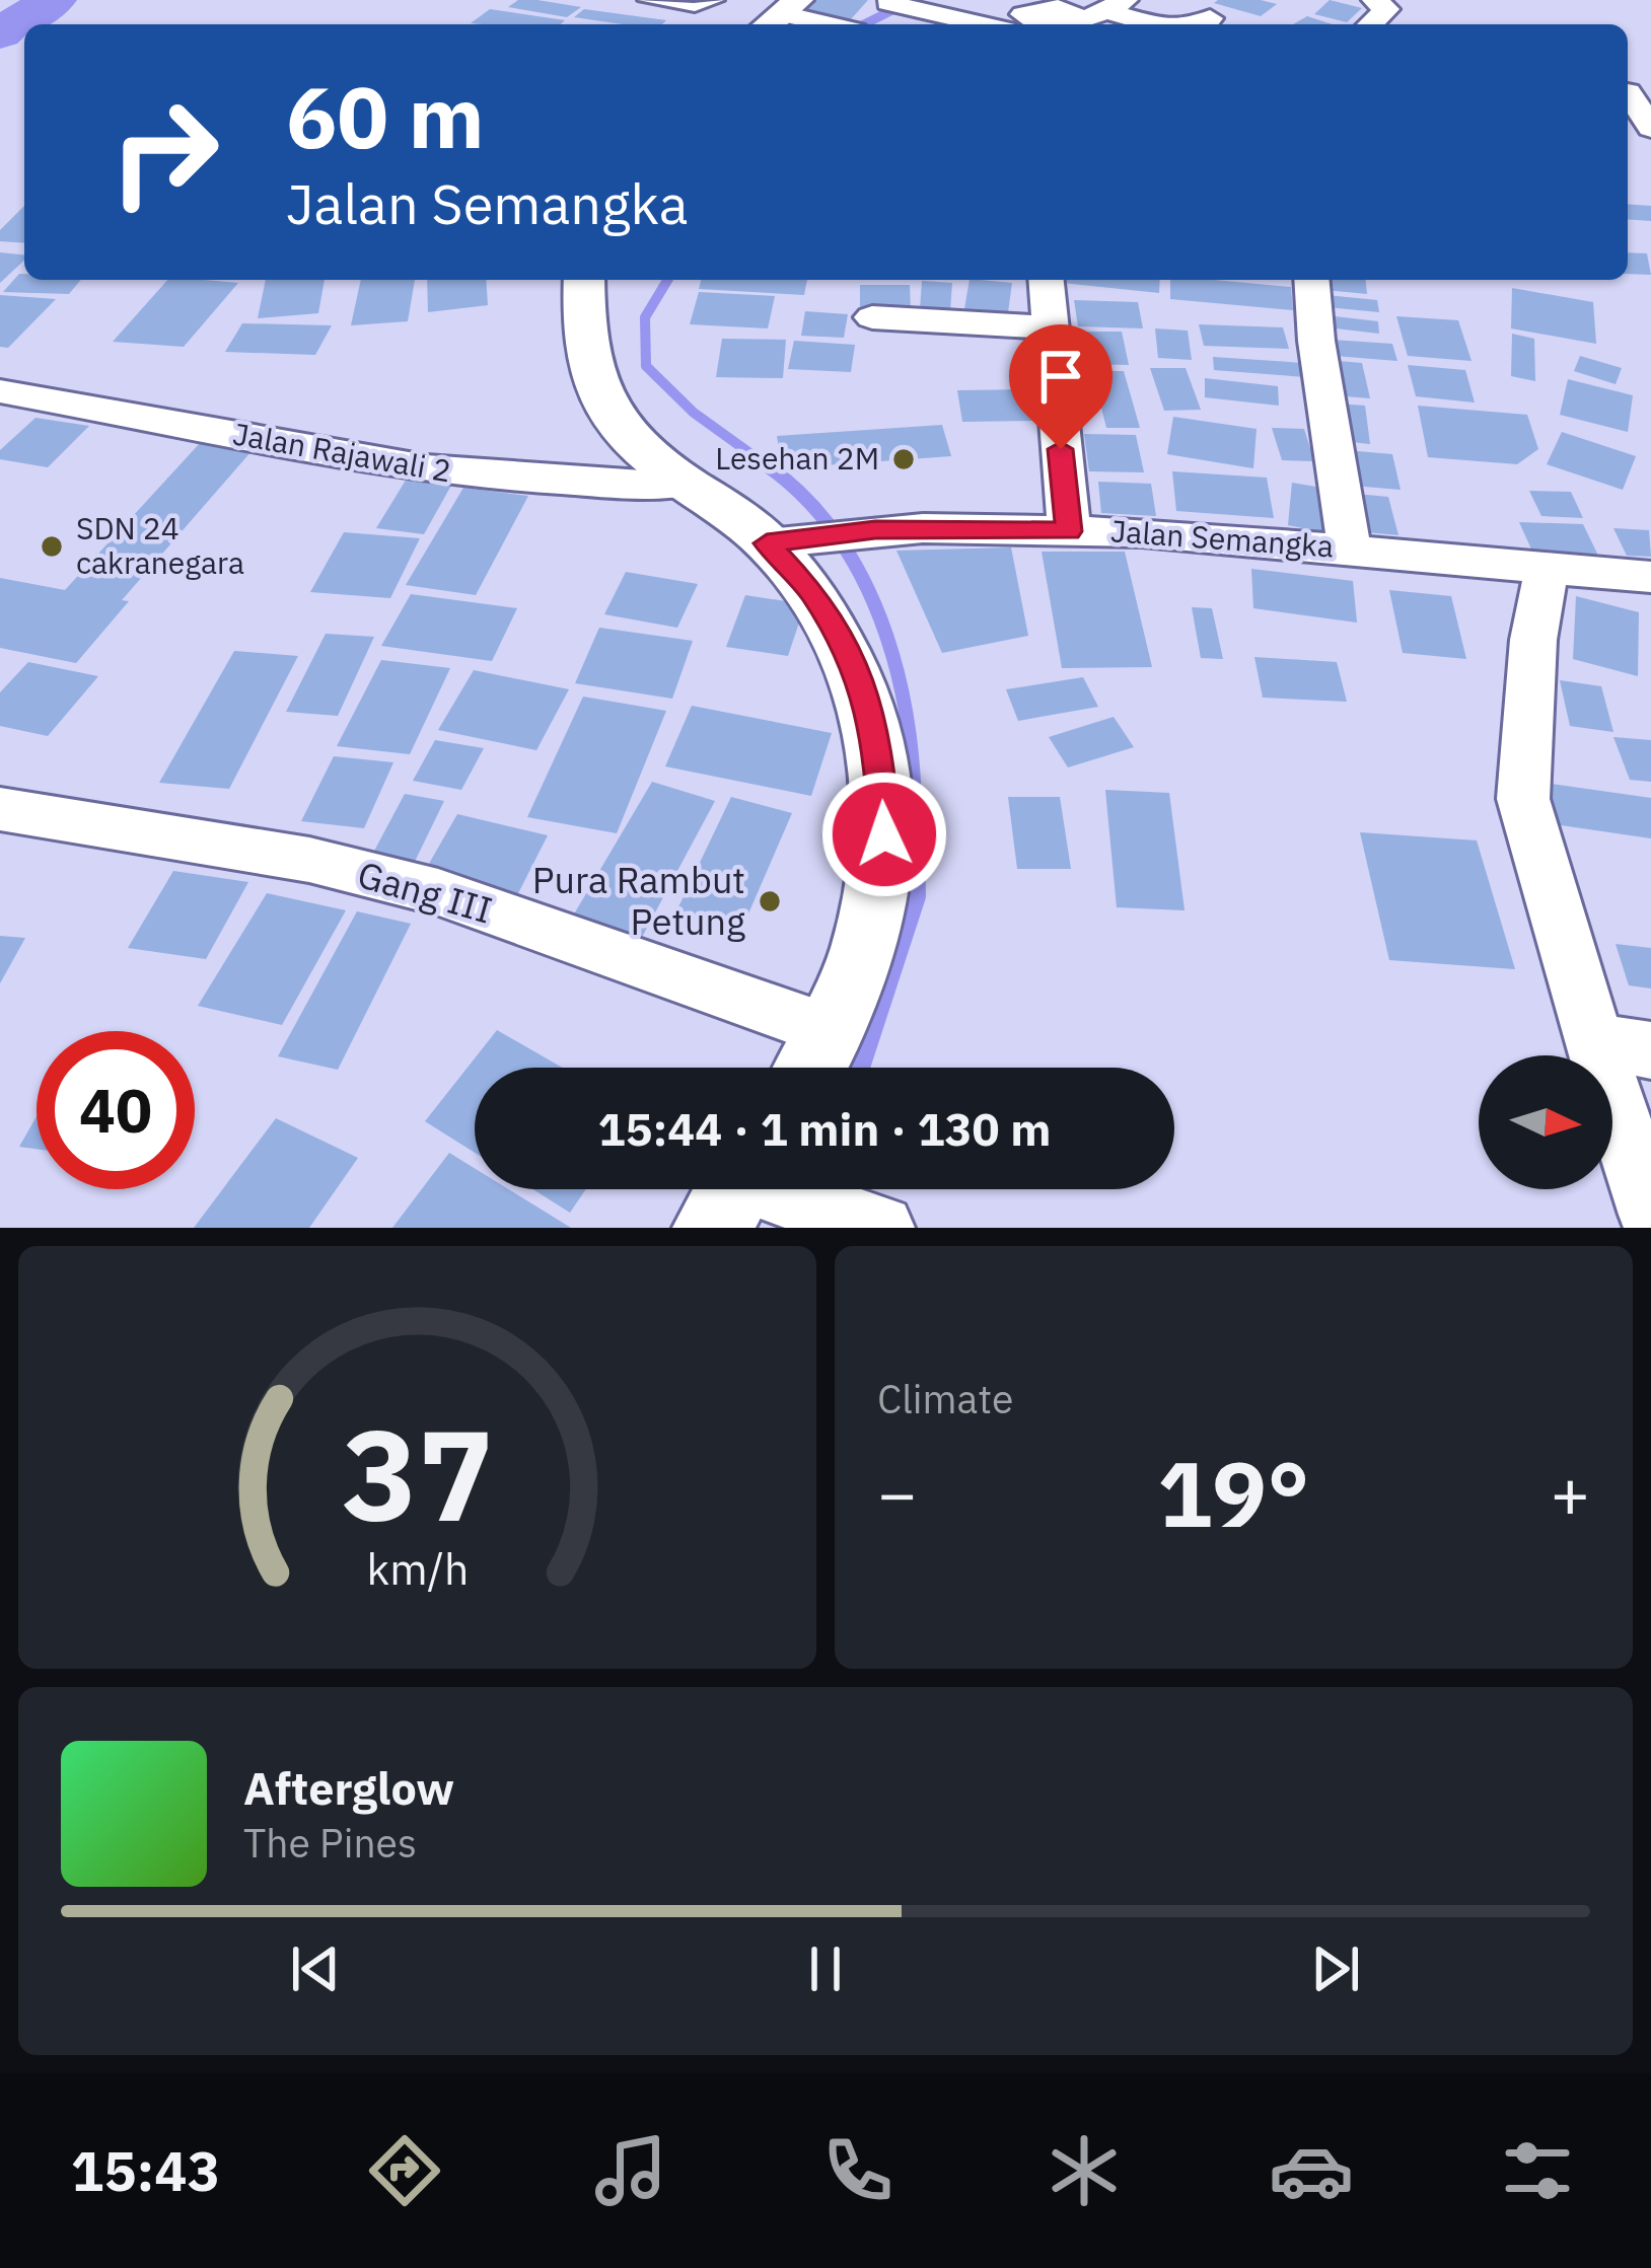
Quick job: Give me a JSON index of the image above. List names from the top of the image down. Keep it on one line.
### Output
{"streets":{"street":["Jalan Rajawali 2","Jalan Semangka","Gang III"]},"places":["Lesehan 2M","SDN 24 cakranegara","Pura Rambut Petung"],"north":"right","page":{"turn":["60 m","Jalan Semangka"],"limit":"40","trip":"15:44 · 1 min · 130 m","tile":"Climate","heat":["−","19°","+"],"song":["Afterglow","The Pines"],"tabs":"15:43","gauge":["37","km/h"]}}
